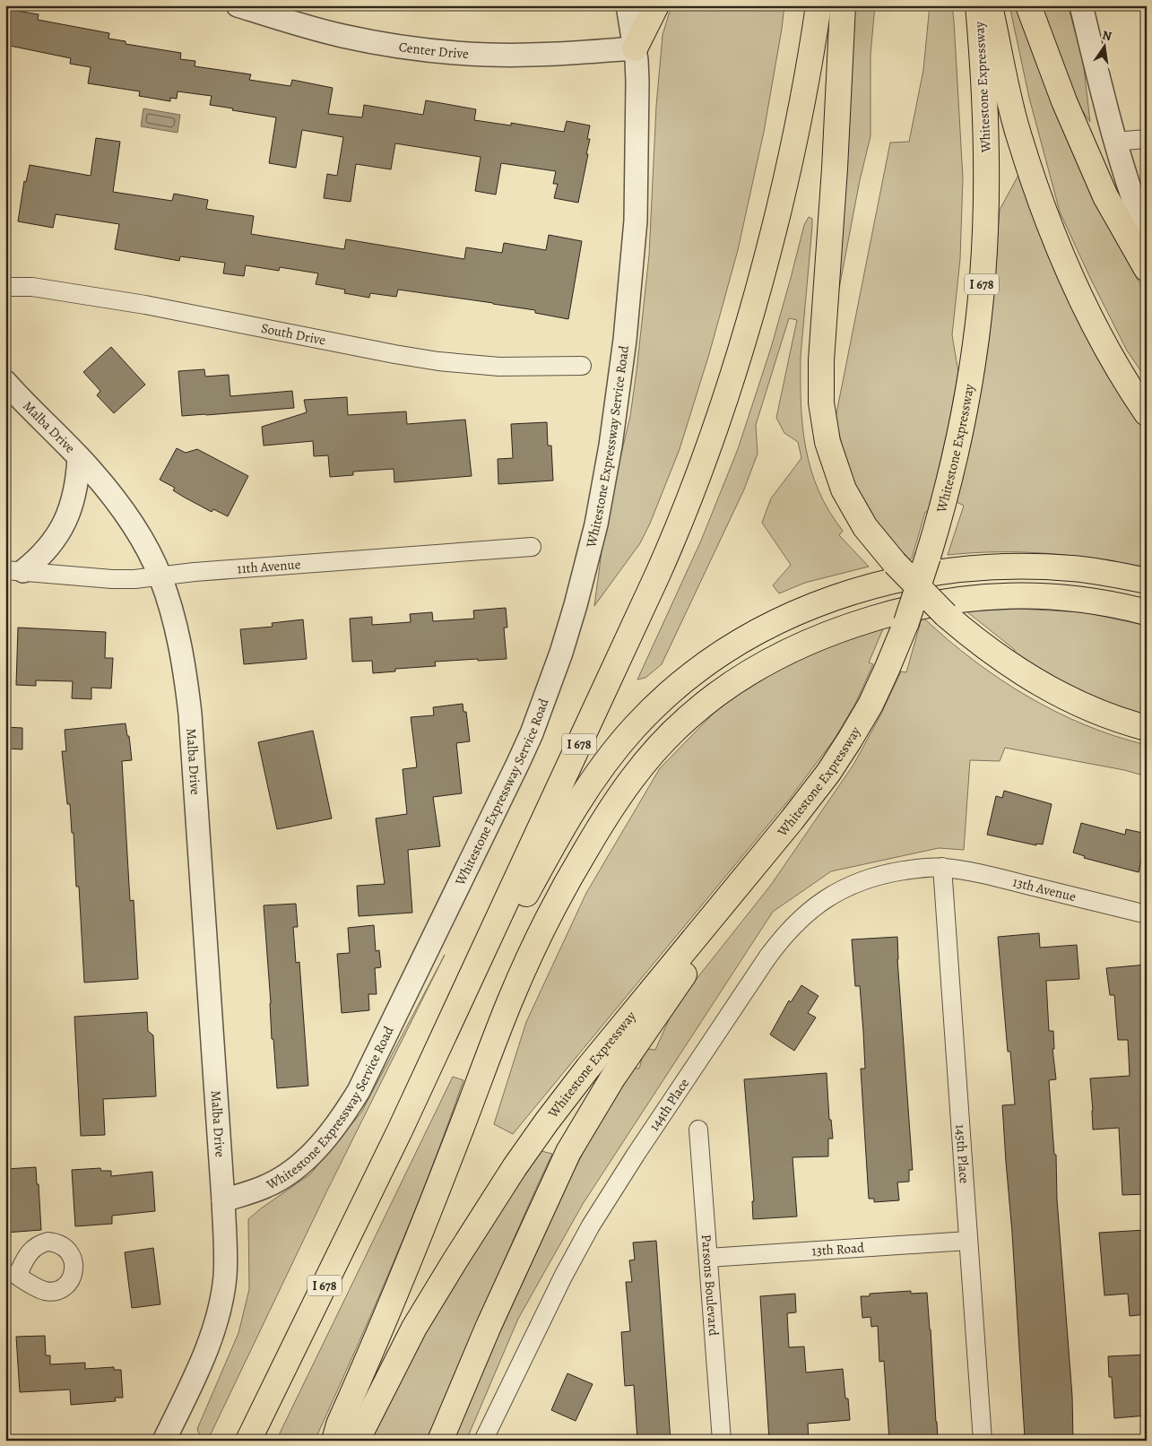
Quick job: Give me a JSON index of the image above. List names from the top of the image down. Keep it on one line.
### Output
{"streets":{"highway":["Whitestone Expressway","I 678"],"street":["Center Drive","South Drive","Malba Drive","Whitestone Expressway Service Road","11th Avenue","13th Avenue","144th Place","145th Place","13th Road","Parsons Boulevard"]},"crossings":[["Center Drive","Whitestone Expressway Service Road"],["Malba Drive","Whitestone Expressway Service Road"],["Malba Drive","11th Avenue"],["13th Avenue","144th Place"],["13th Avenue","145th Place"],["144th Place","145th Place"],["145th Place","13th Road"],["13th Road","Parsons Boulevard"]],"north":"top"}
